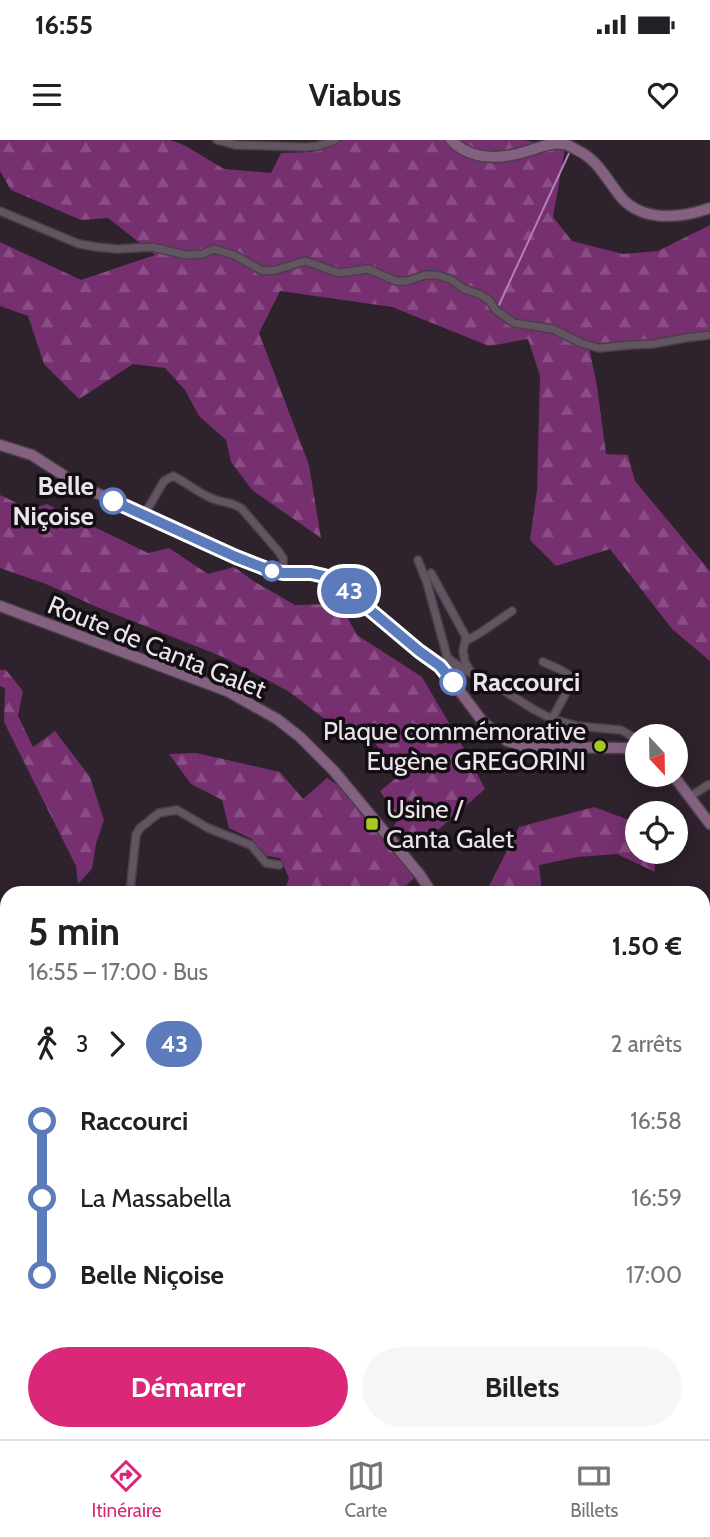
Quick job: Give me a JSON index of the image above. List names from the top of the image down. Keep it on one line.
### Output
{"streets":{"street":["Route de Canta Galet"]},"places":{"other":["Belle Niçoise","Raccourci","Plaque commémorative Eugène GREGORINI"],"transit":["Usine / Canta Galet"]},"lines":["bus line 43"],"north":"bottom","page":{"status":"16:55","header":"Viabus","on_map":"43","heading":["5 min","16:55 – 17:00 · Bus","1.50 €"],"legs":["3","43","2 arrêts"],"list":[{"name":"Raccourci","value":"16:58"},{"name":"La Massabella","value":"16:59"},{"name":"Belle Niçoise","value":"17:00"}],"buttons":["Démarrer","Billets"],"tabs":["Itinéraire","Carte","Billets"]}}
